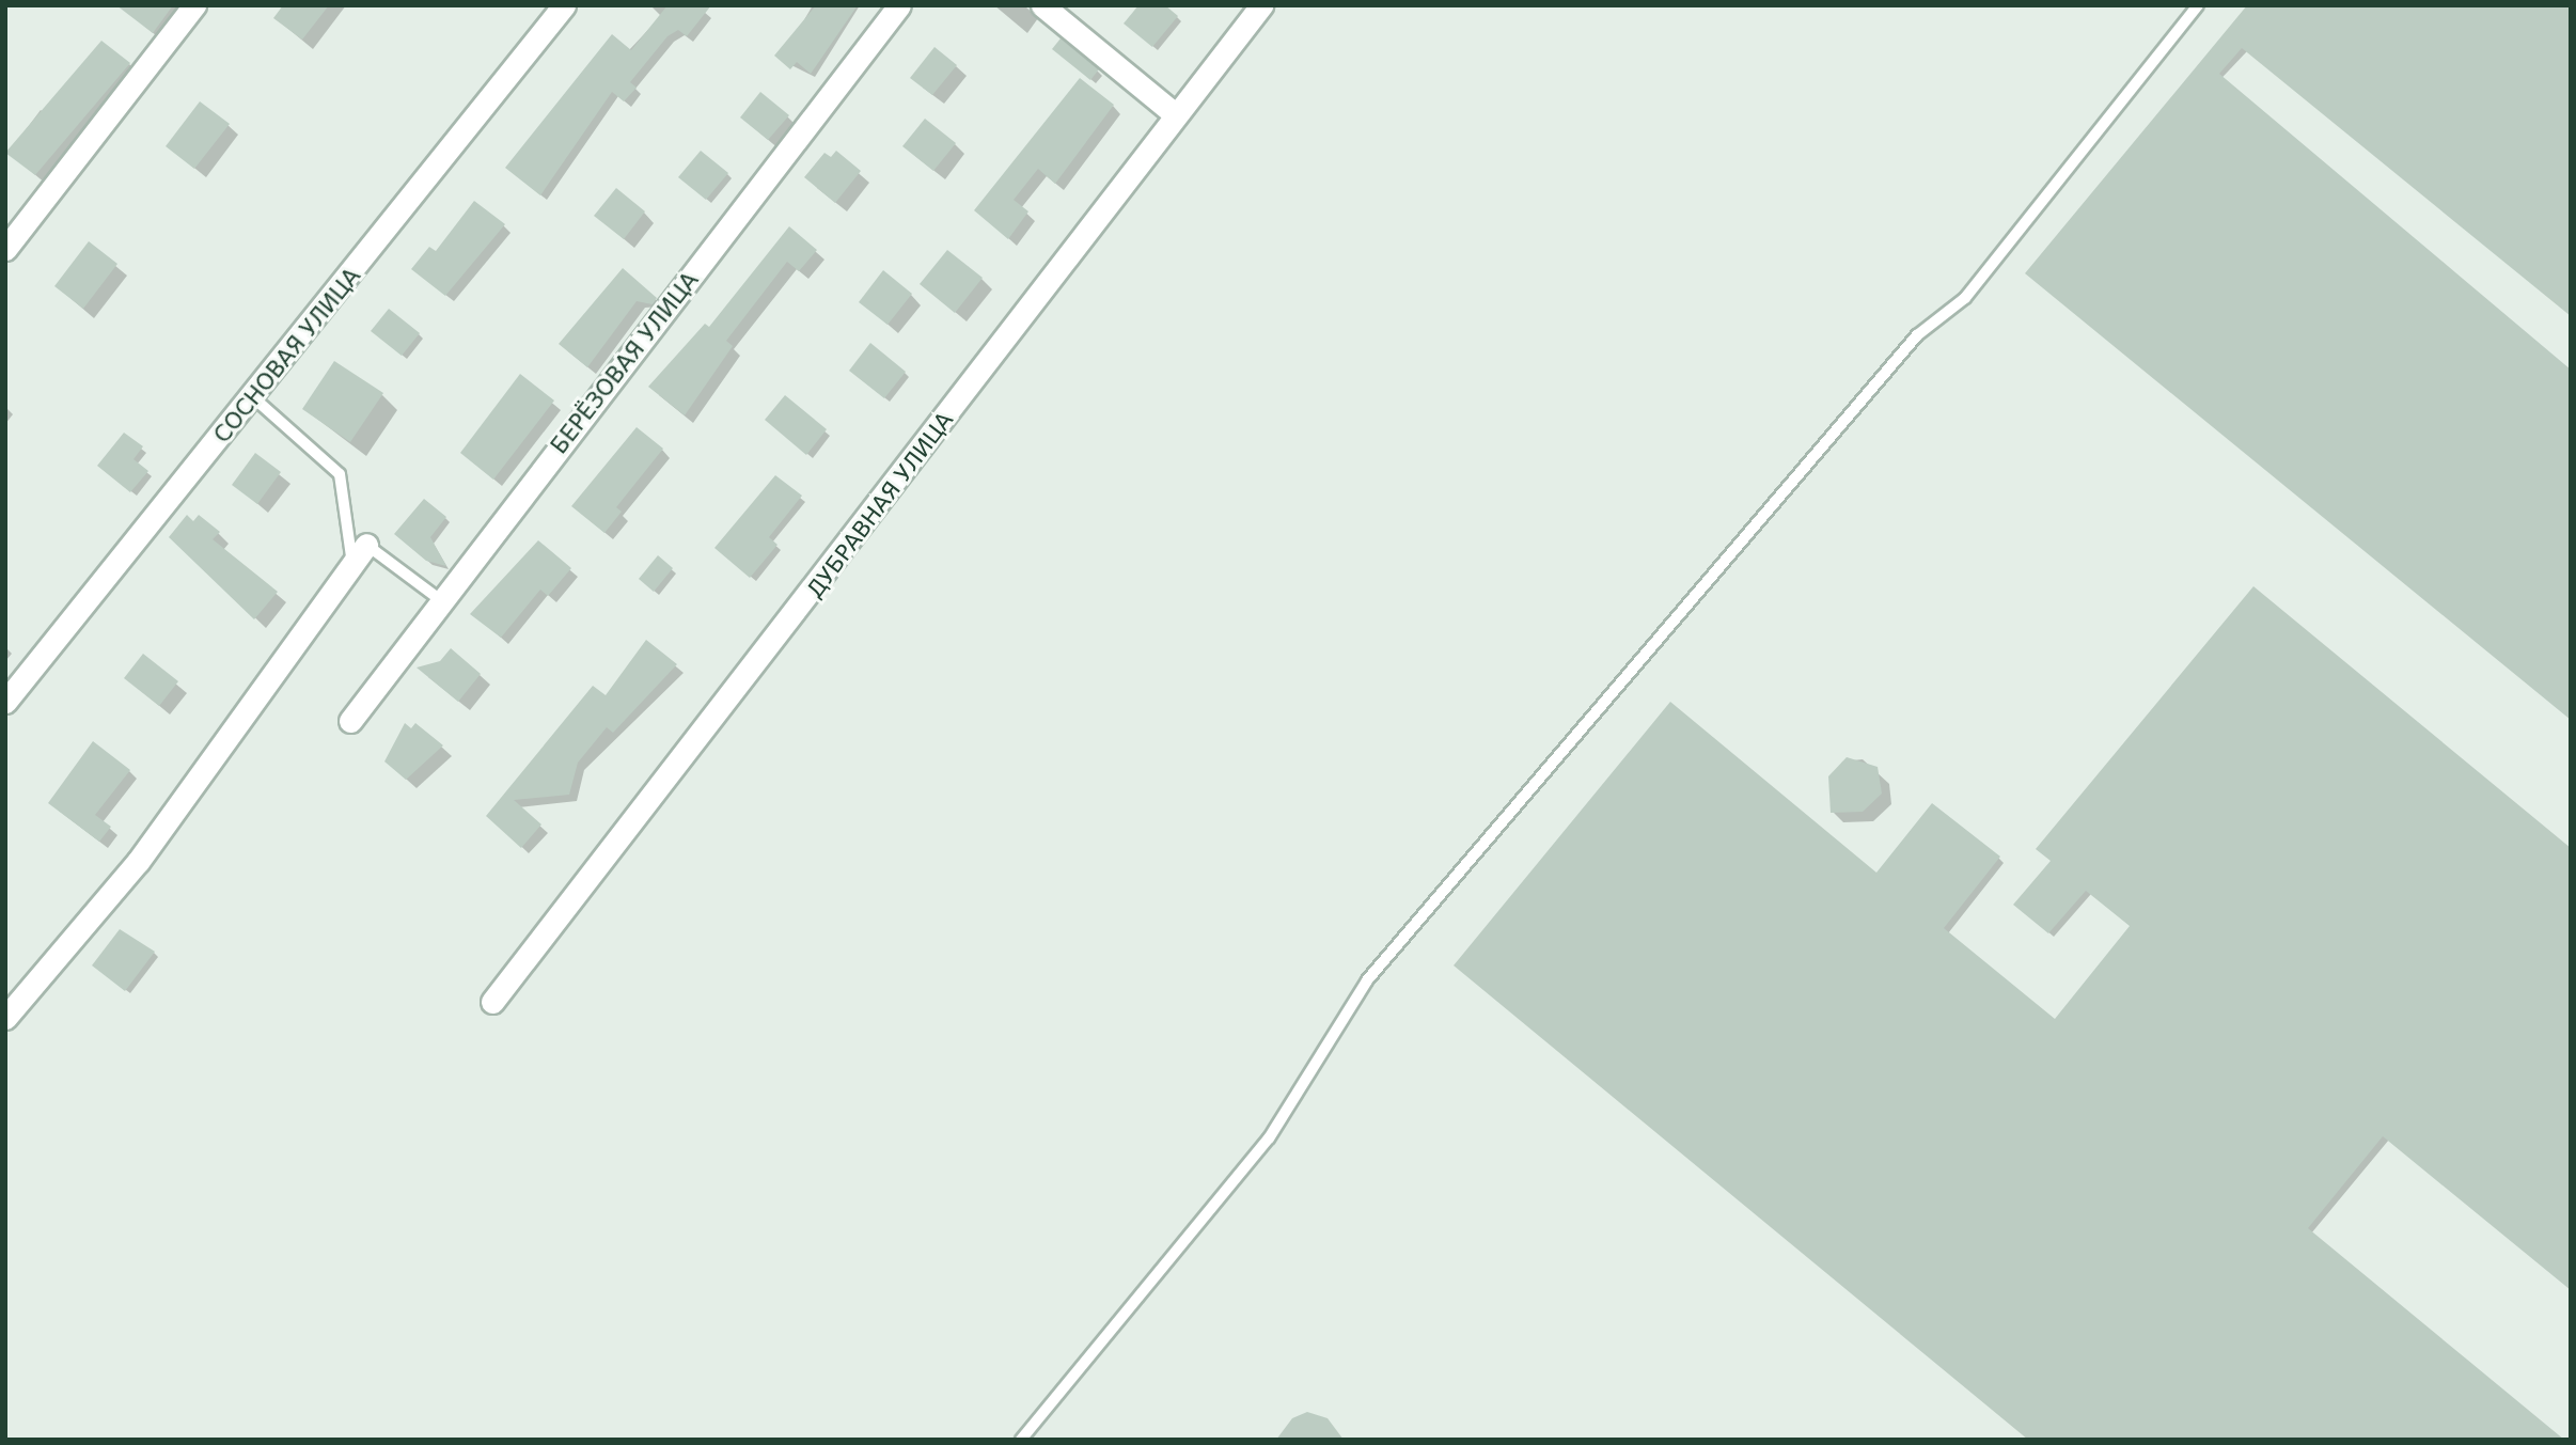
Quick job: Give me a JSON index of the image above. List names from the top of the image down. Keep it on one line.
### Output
{"streets":{"street":["СОСНОВАЯ УЛИЦА","БЕРЁЗОВАЯ УЛИЦА","ДУБРАВНАЯ УЛИЦА"]}}
